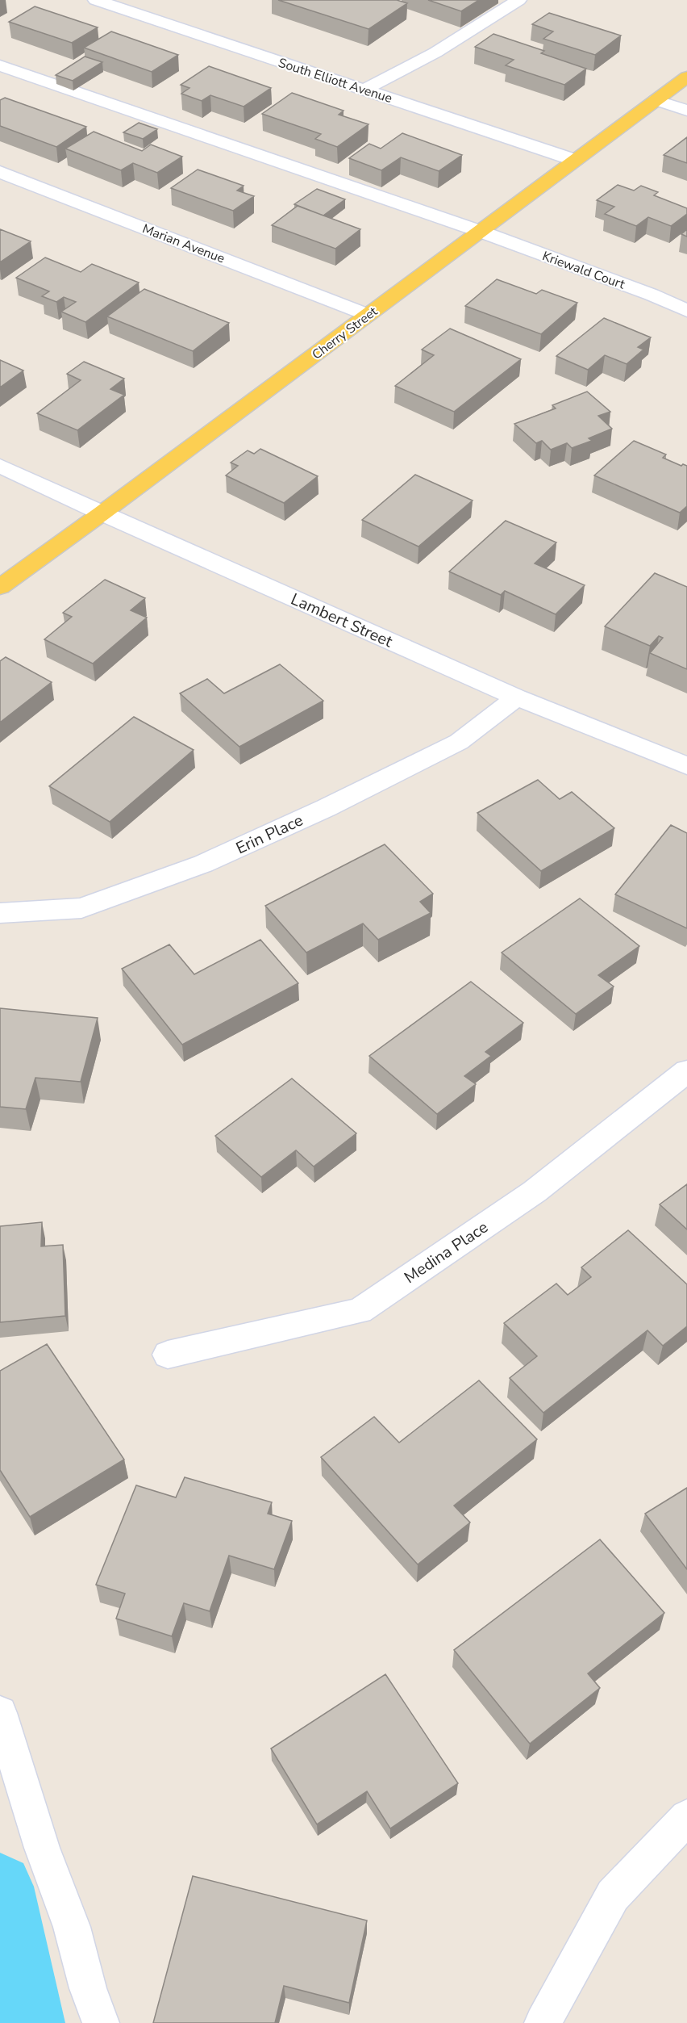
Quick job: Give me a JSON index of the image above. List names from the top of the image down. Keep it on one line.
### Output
{"streets":{"main road":["Cherry Street"],"street":["South Elliott Avenue","Marian Avenue","Kriewald Court","Lambert Street","Erin Place","Medina Place"]},"crossings":[["South Elliott Avenue","Cherry Street"],["Marian Avenue","Cherry Street"],["Kriewald Court","Cherry Street"],["Cherry Street","Lambert Street"],["Lambert Street","Erin Place"]]}
